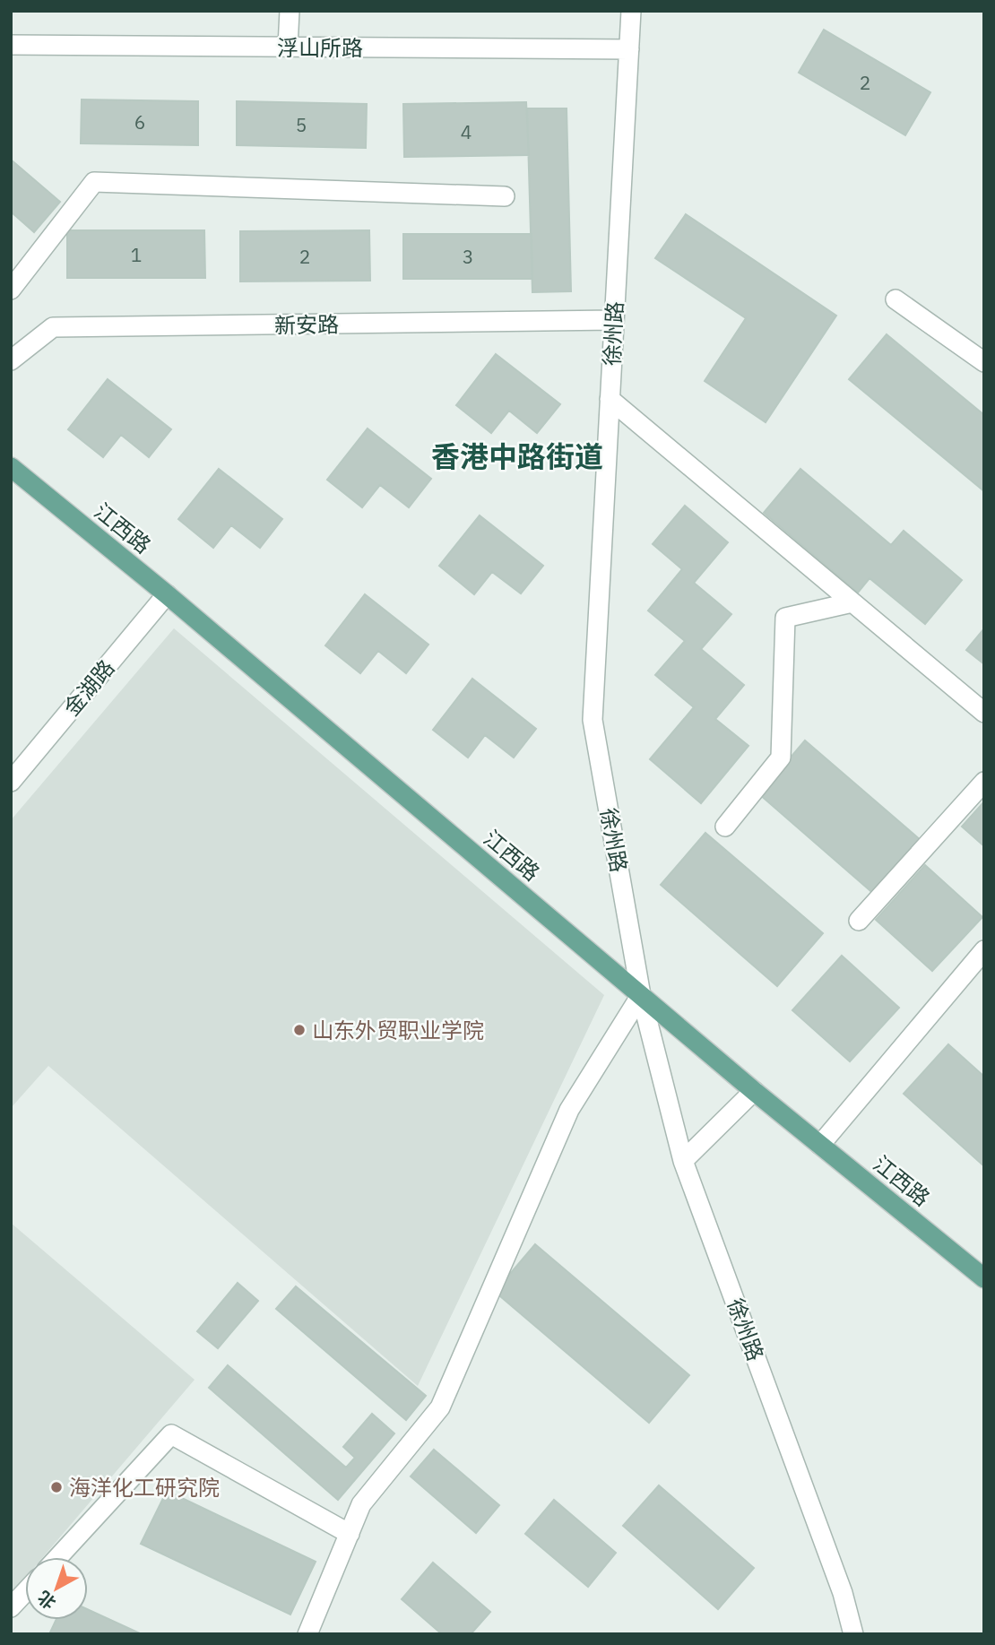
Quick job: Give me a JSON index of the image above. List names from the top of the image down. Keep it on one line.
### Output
{"streets":{"main road":["江西路"],"street":["浮山所路","新安路","徐州路","金湖路"]},"crossings":[["浮山所路","徐州路"],["新安路","徐州路"],["徐州路","江西路"],["江西路","金湖路"]],"districts":["香港中路街道"],"places":["山东外贸职业学院","海洋化工研究院"],"house_numbers":["2","6","5","4","1","2","3"],"north":"bottom left"}
